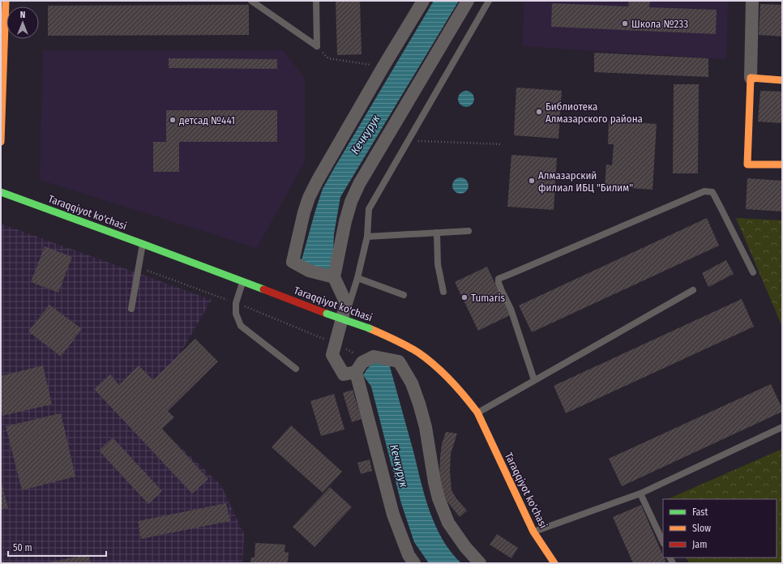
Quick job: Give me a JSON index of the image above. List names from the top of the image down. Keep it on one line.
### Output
{"streets":{"street":["Taraqqiyot ko'chasi"]},"water":["Кечкурук"],"places":["Школа №233","Библиотека Алмазарского района","детсад №441","Алмазарский филиал ИБЦ \"Билим\"","Tumaris"],"legend":["Fast","Slow","Jam"],"scale_bar":"50 m","north":"top"}
